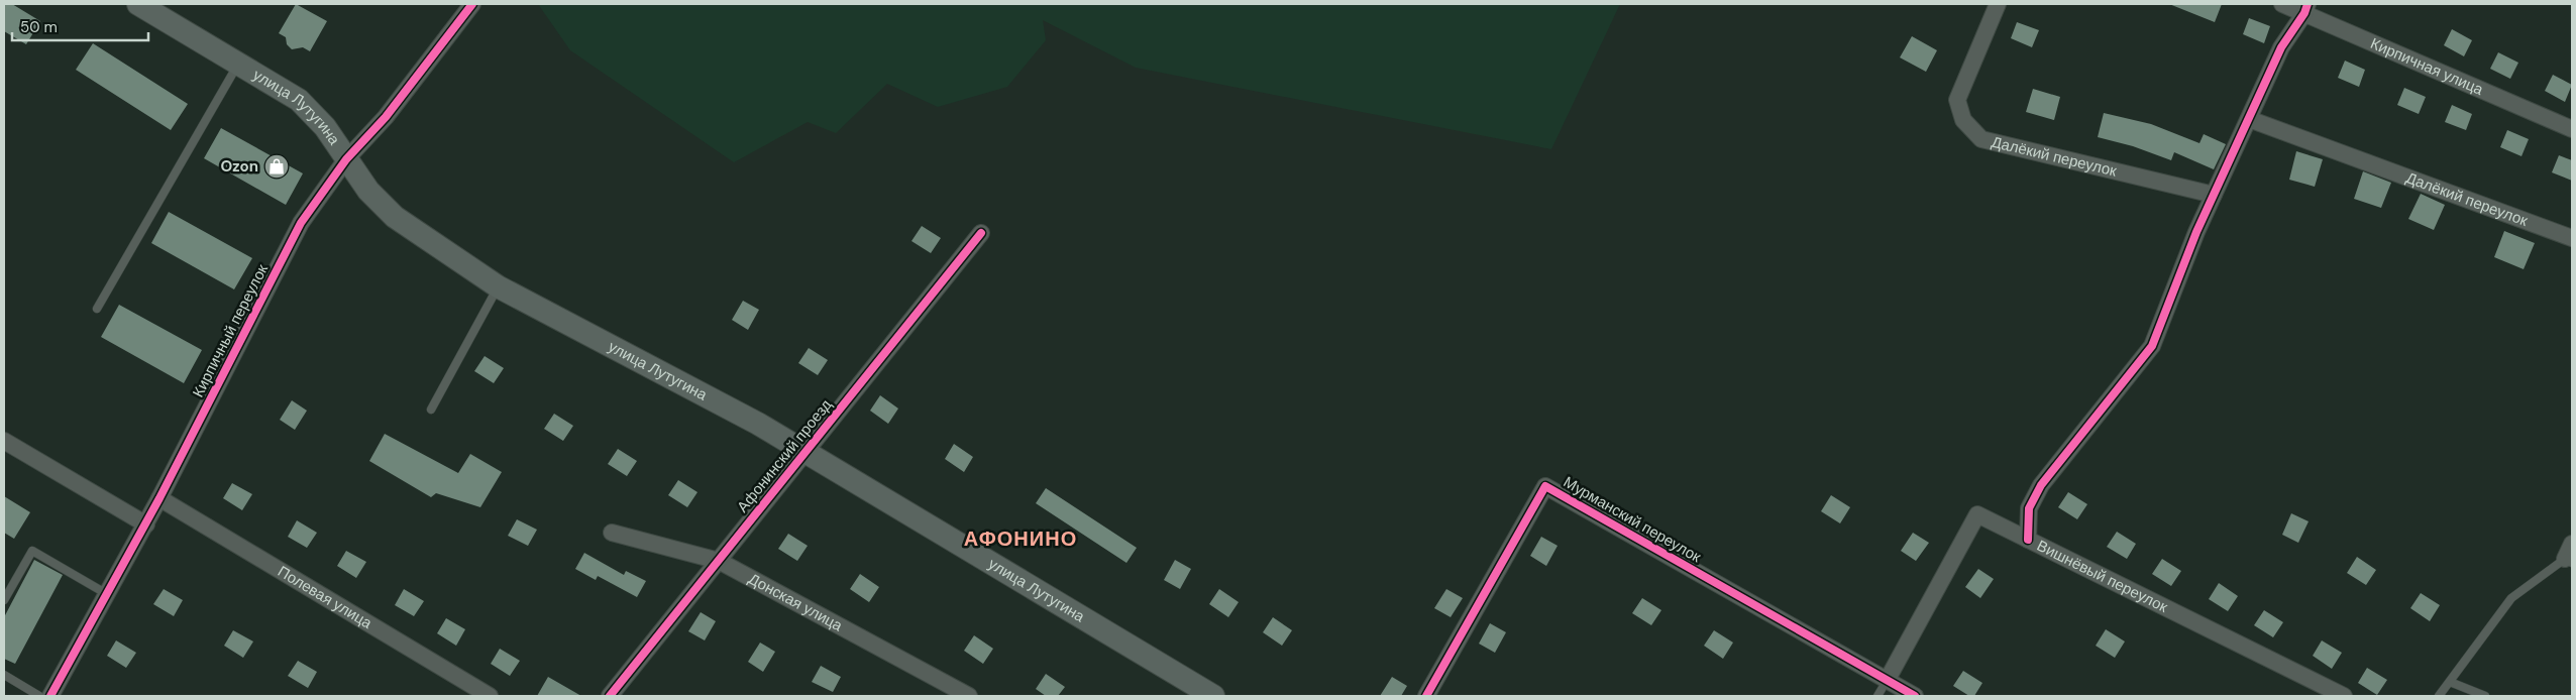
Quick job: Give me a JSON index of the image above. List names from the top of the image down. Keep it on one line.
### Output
{"streets":{"main road":["улица Лутугина"],"street":["Кирпичная улица","Далёкий переулок","Кирпичный переулок","Афонинский проезд","Мурманский переулок","Вишнёвый переулок","Полевая улица","Донская улица"]},"crossings":[["улица Лутугина","Кирпичный переулок"],["улица Лутугина","Афонинский проезд"],["Кирпичный переулок","Полевая улица"],["Афонинский проезд","Донская улица"],["Мурманский переулок","Вишнёвый переулок"]],"districts":["АФОНИНО"],"places":{"shop":["Ozon"]},"scale_bar":"50 m"}
